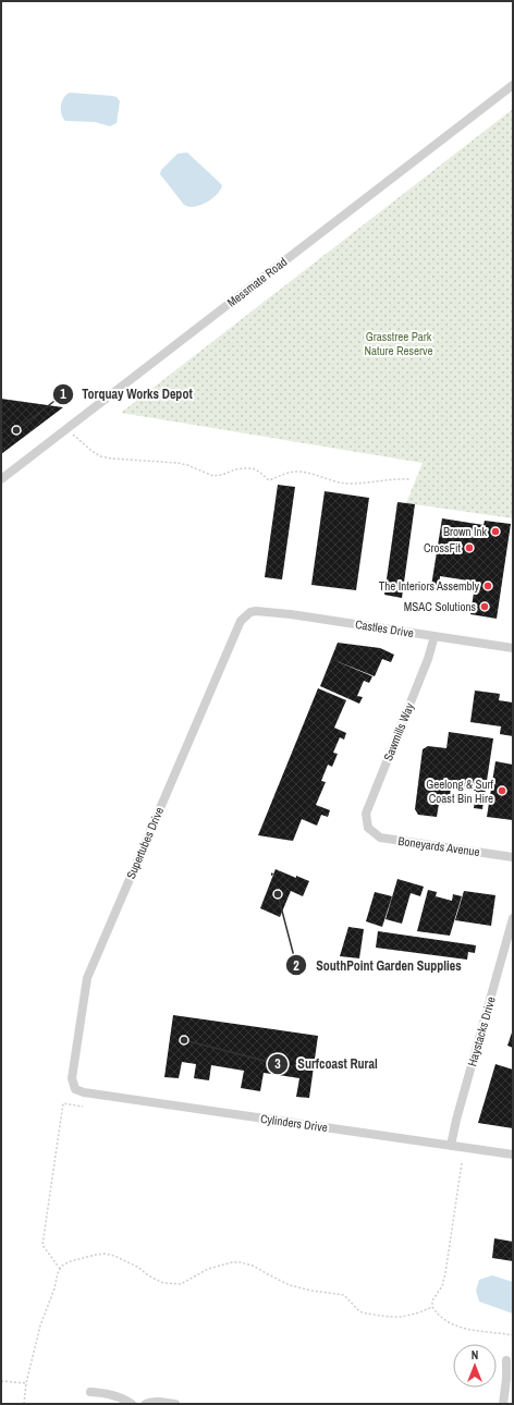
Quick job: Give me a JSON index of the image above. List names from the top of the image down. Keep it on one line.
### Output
{"streets":{"street":["Messmate Road","Castles Drive","Sawmills Way","Supertubes Drive","Boneyards Avenue","Haystacks Drive","Cylinders Drive"]},"crossings":[["Castles Drive","Sawmills Way"],["Castles Drive","Supertubes Drive"],["Sawmills Way","Boneyards Avenue"],["Supertubes Drive","Cylinders Drive"],["Haystacks Drive","Cylinders Drive"]],"parks":["Grasstree Park Nature Reserve"],"places":["Torquay Works Depot","Brown Ink","CrossFit","The Interiors Assembly","MSAC Solutions","Geelong & Surf Coast Bin Hire","SouthPoint Garden Supplies","Surfcoast Rural"],"north":"top"}
